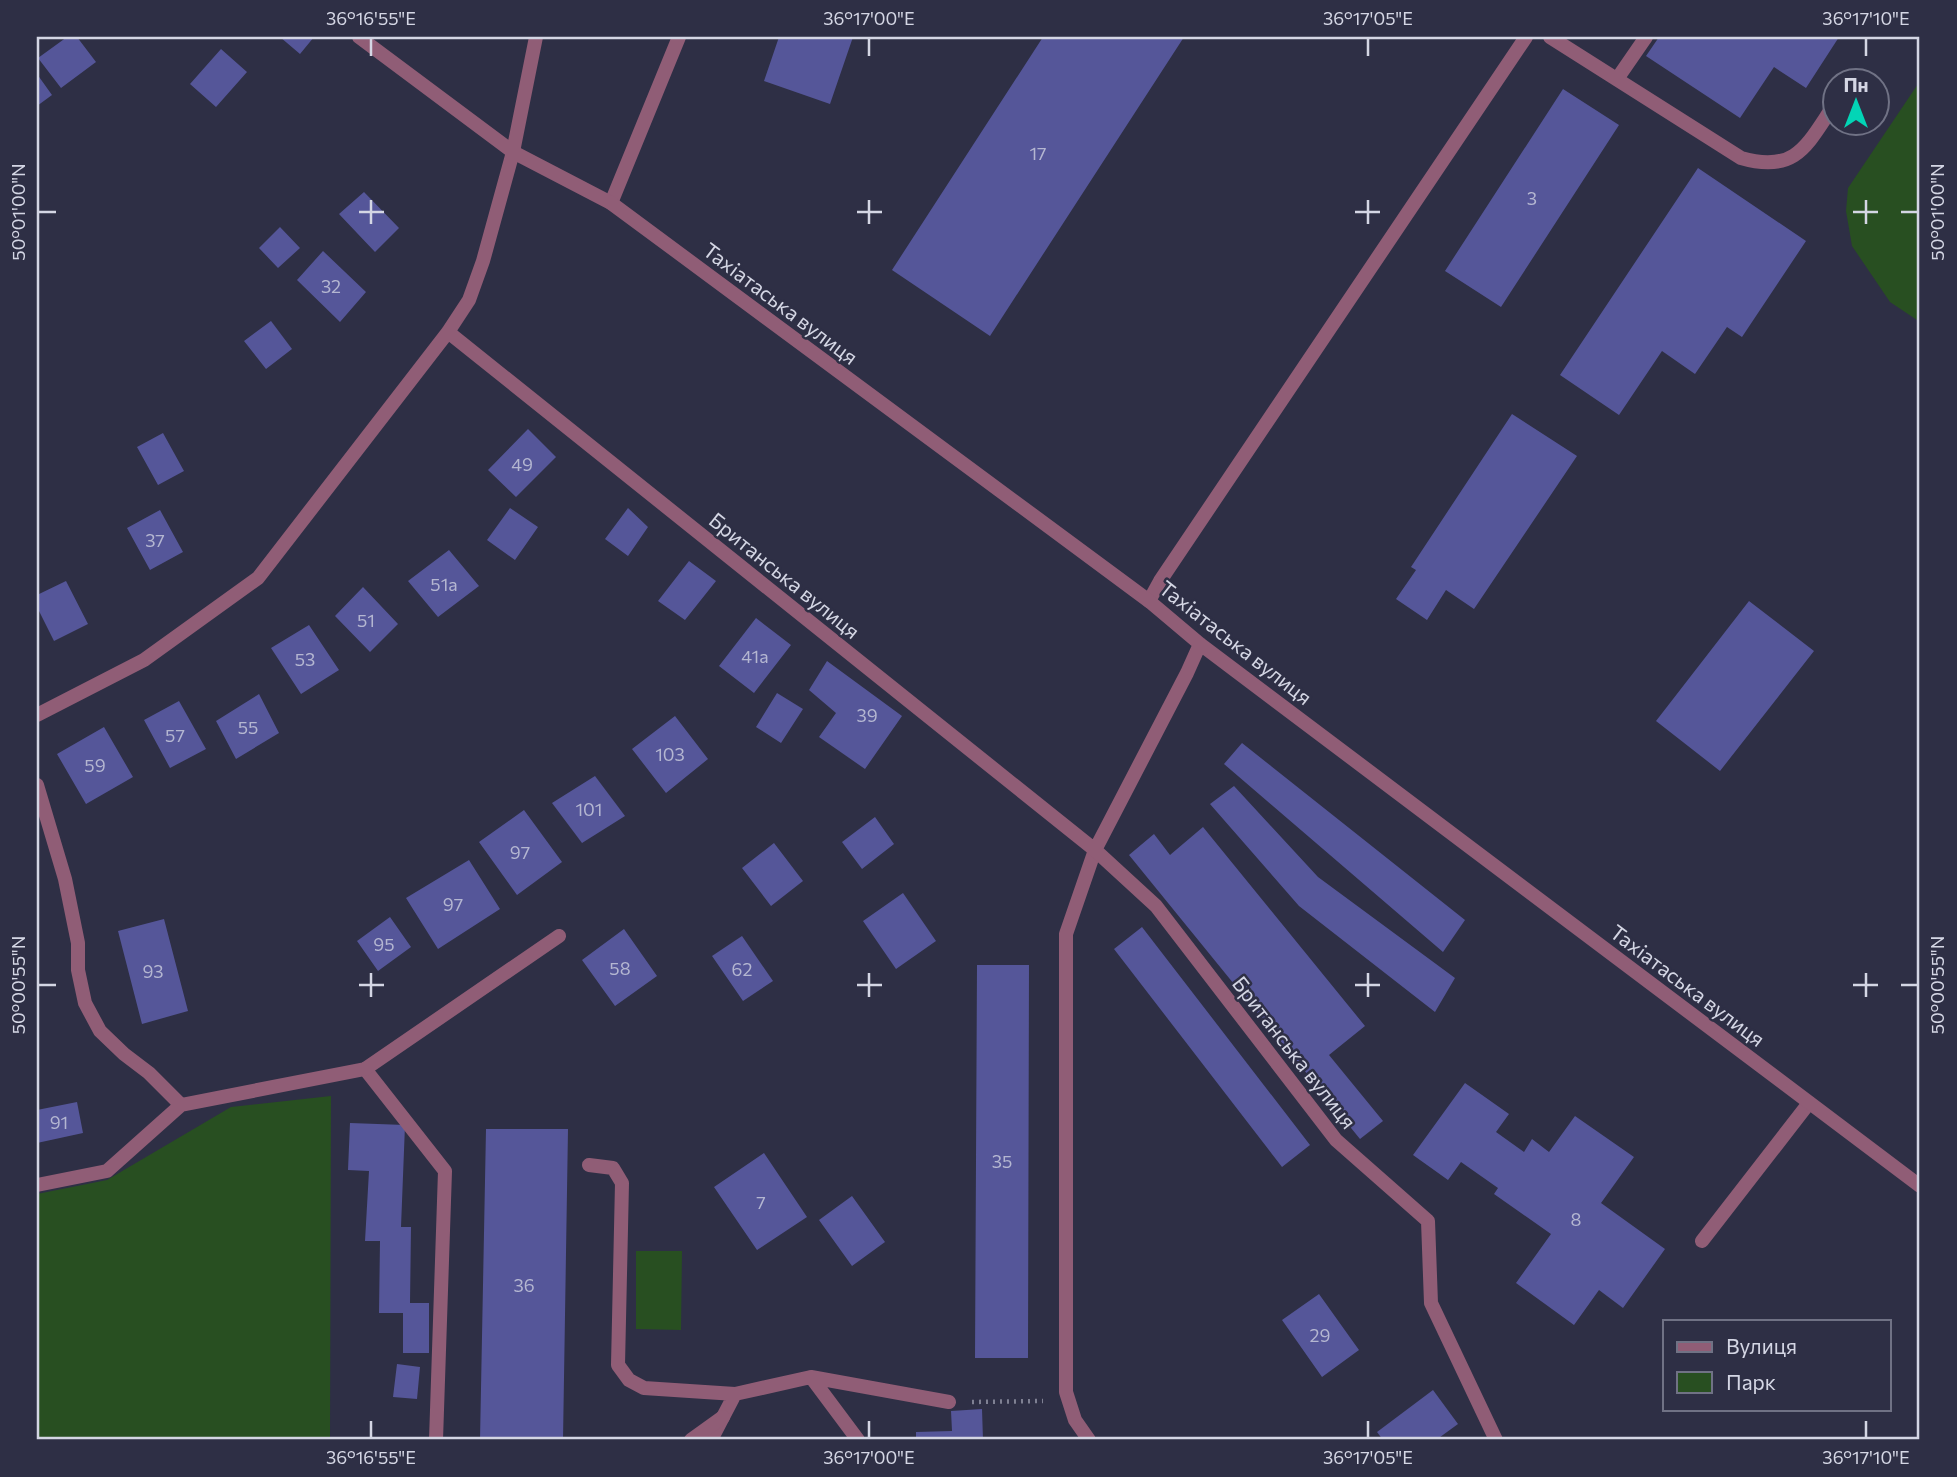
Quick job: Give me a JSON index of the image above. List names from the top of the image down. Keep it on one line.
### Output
{"streets":{"street":["Тахіатаська вулиця","Британська вулиця"]},"house_numbers":["17","3","32","49","37","51а","51","41а","53","39","55","57","103","59","101","97","97","95","58","62","93","91","35","7","8","36","29"],"legend":["Вулиця","Парк"],"north":"top","coordinates":["36°16'55\"E","36°17'00\"E","36°17'05\"E","36°17'10\"E","50°01'00\"N","50°00'55\"N"]}
